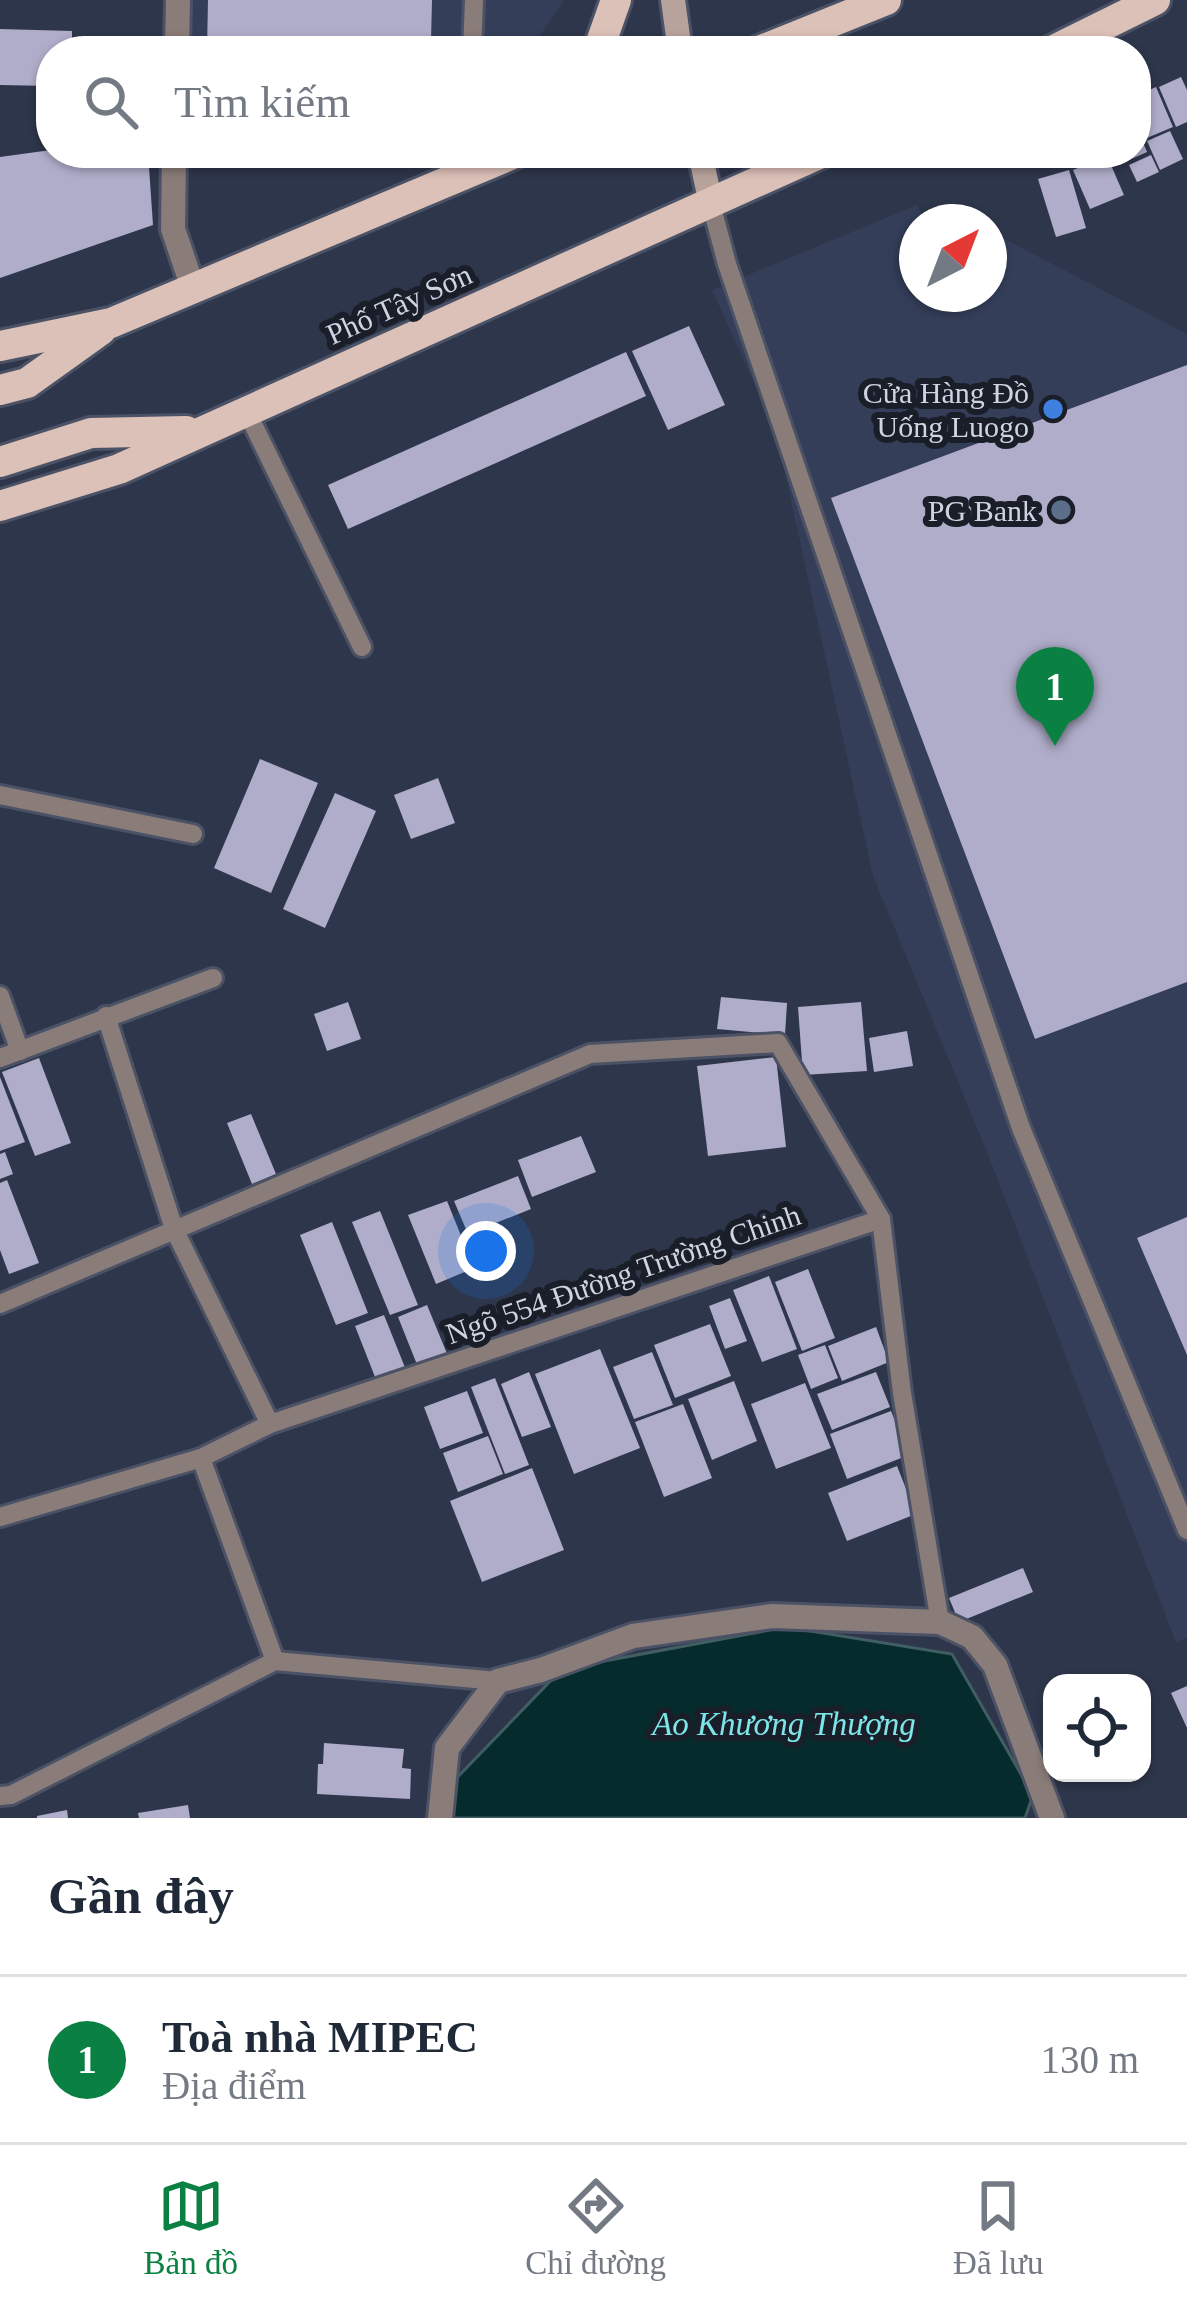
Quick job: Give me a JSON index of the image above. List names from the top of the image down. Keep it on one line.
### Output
{"streets":{"main road":["Phố Tây Sơn"],"lane":["Ngõ 554 Đường Trường Chinh"]},"water":["Ao Khương Thượng"],"places":["Cửa Hàng Đồ Uống Luogo","PG Bank"],"north":"top right","page":{"search":"Tìm kiếm","pins":"1","heading":"Gần đây","list":[{"mark":"1","name":"Toà nhà MIPEC","note":"Địa điểm","value":"130 m"}],"nav":["Bản đồ","Chỉ đường","Đã lưu"]}}
